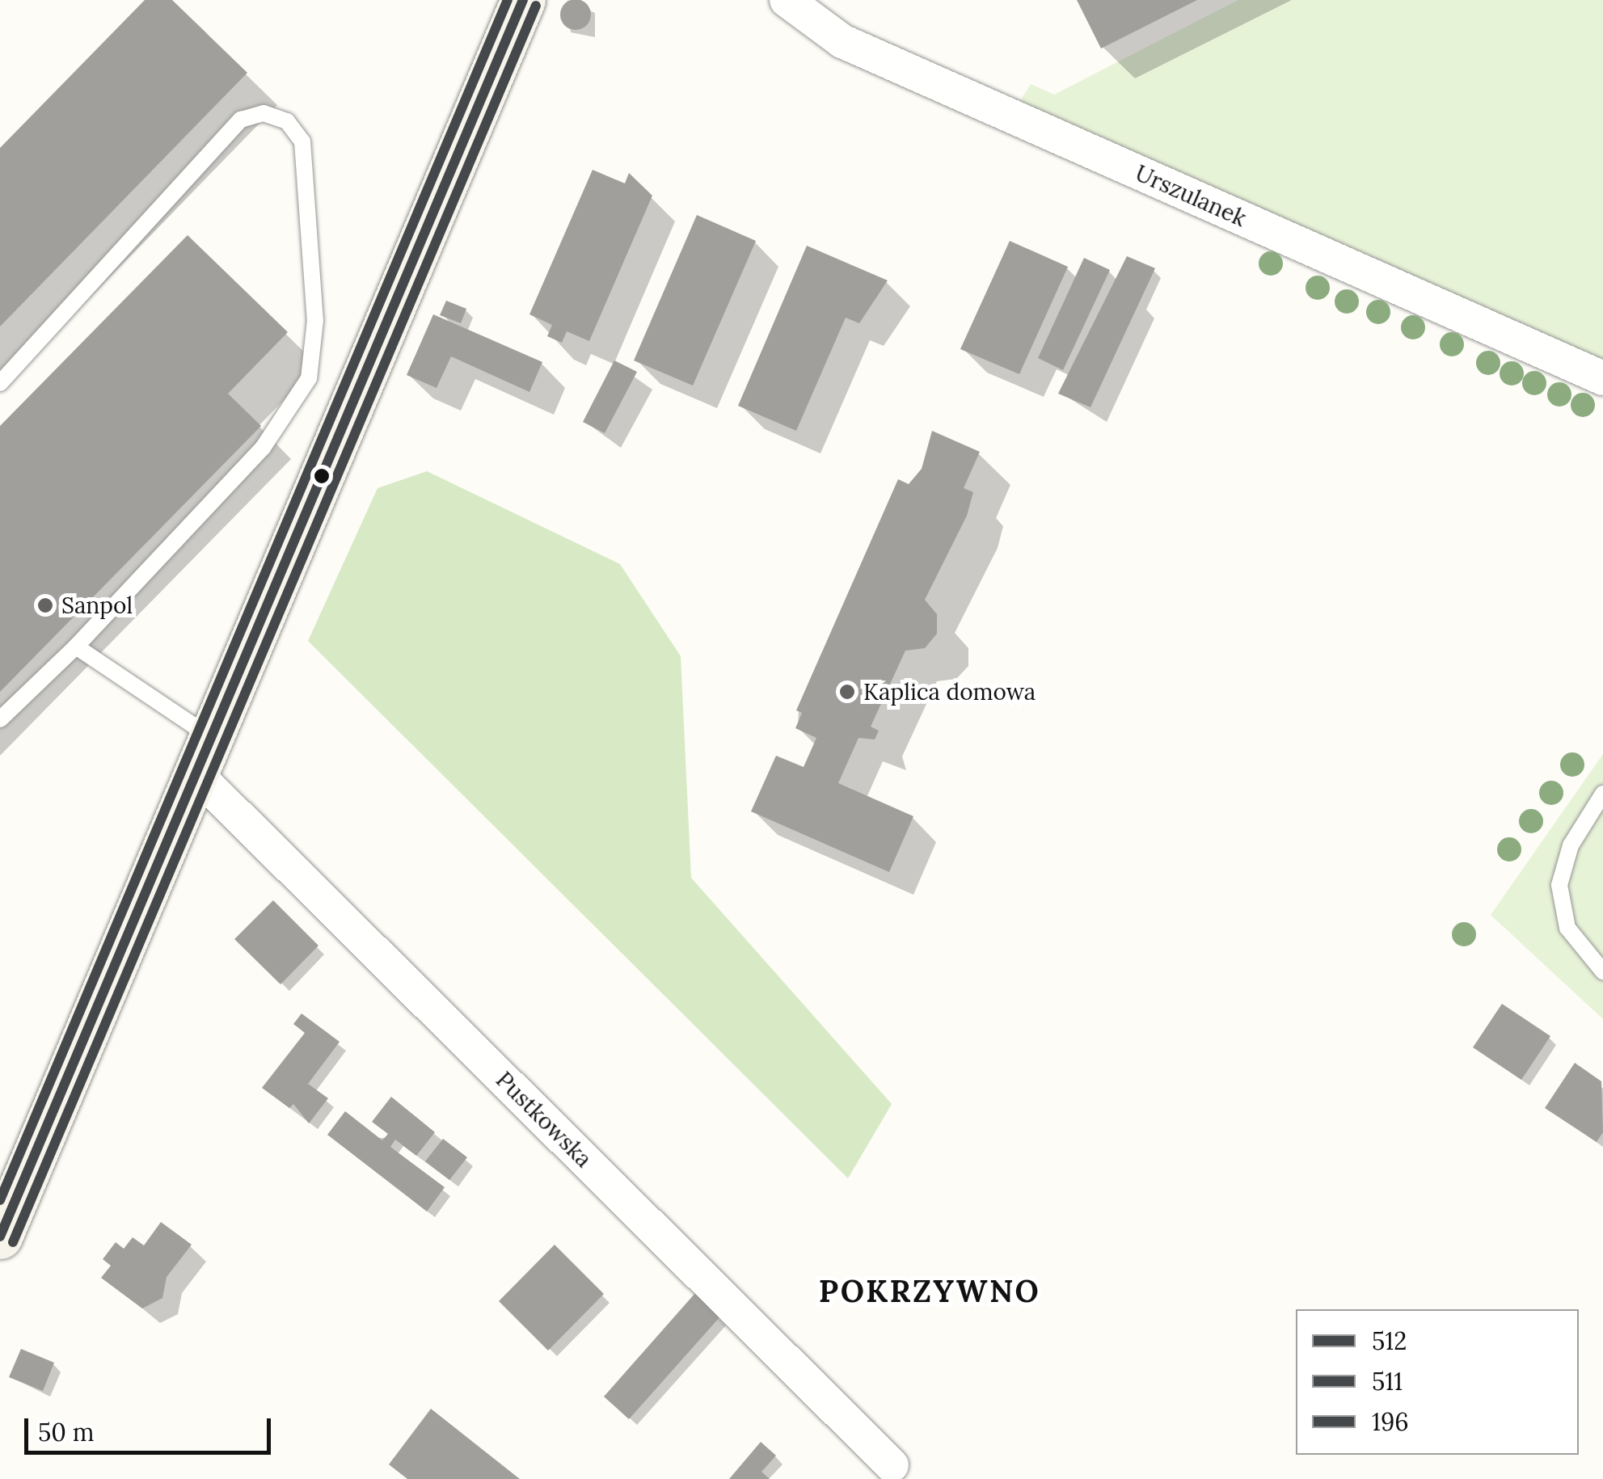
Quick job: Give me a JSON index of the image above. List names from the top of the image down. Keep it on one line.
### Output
{"streets":{"street":["Urszulanek","Pustkowska"]},"districts":["POKRZYWNO"],"places":["Sanpol","Kaplica domowa"],"lines":["transit line 512","transit line 196","transit line 511"],"legend":["512","511","196"],"scale_bar":"50 m"}
